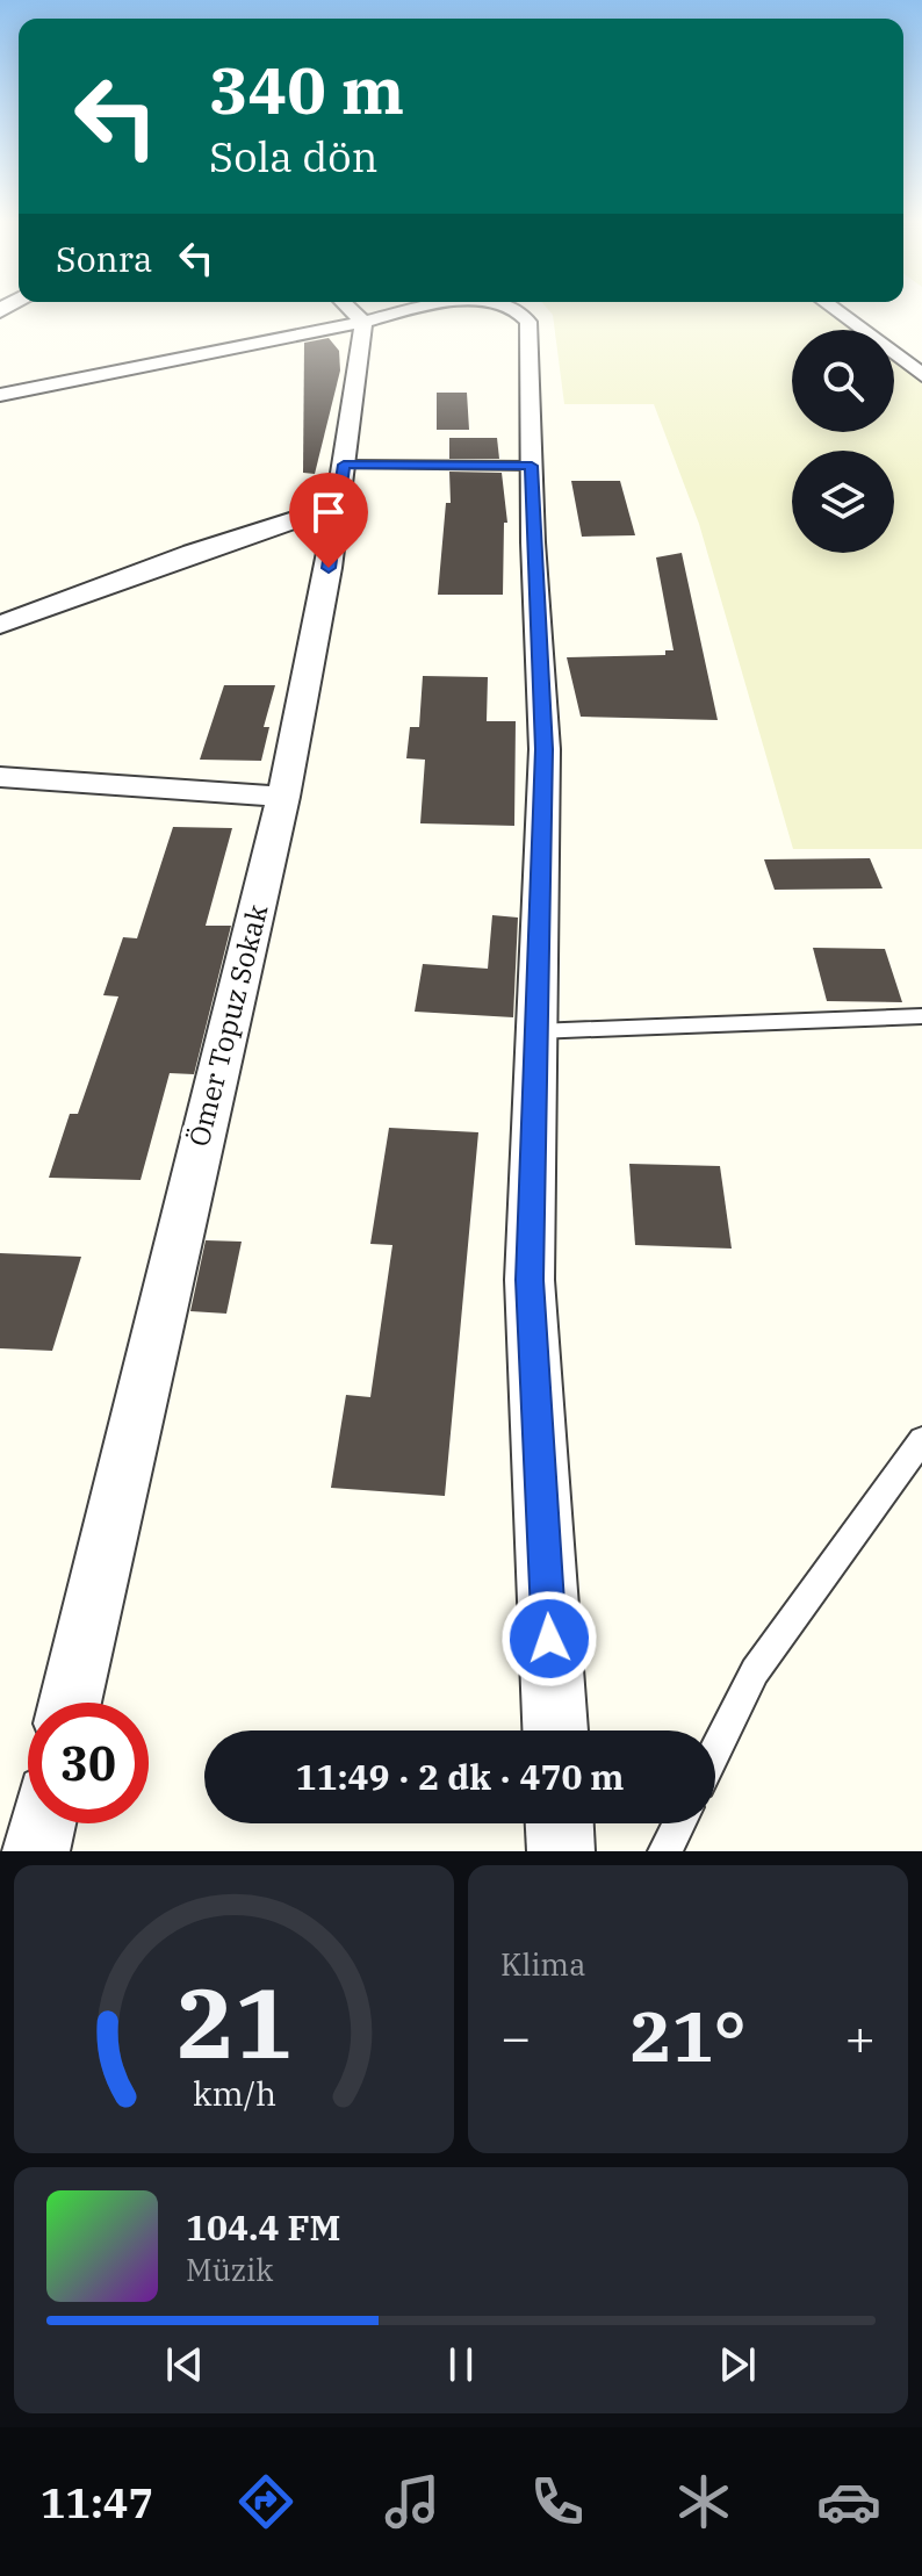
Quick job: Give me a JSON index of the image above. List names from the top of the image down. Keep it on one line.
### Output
{"streets":{"street":["Ömer Topuz Sokak"]},"page":{"turn":["340 m","Sola dön"],"then":"Sonra","limit":"30","trip":"11:49 · 2 dk · 470 m","tile":"Klima","heat":["−","21°","+"],"song":["104.4 FM","Müzik"],"tabs":"11:47","gauge":["21","km/h"]}}
